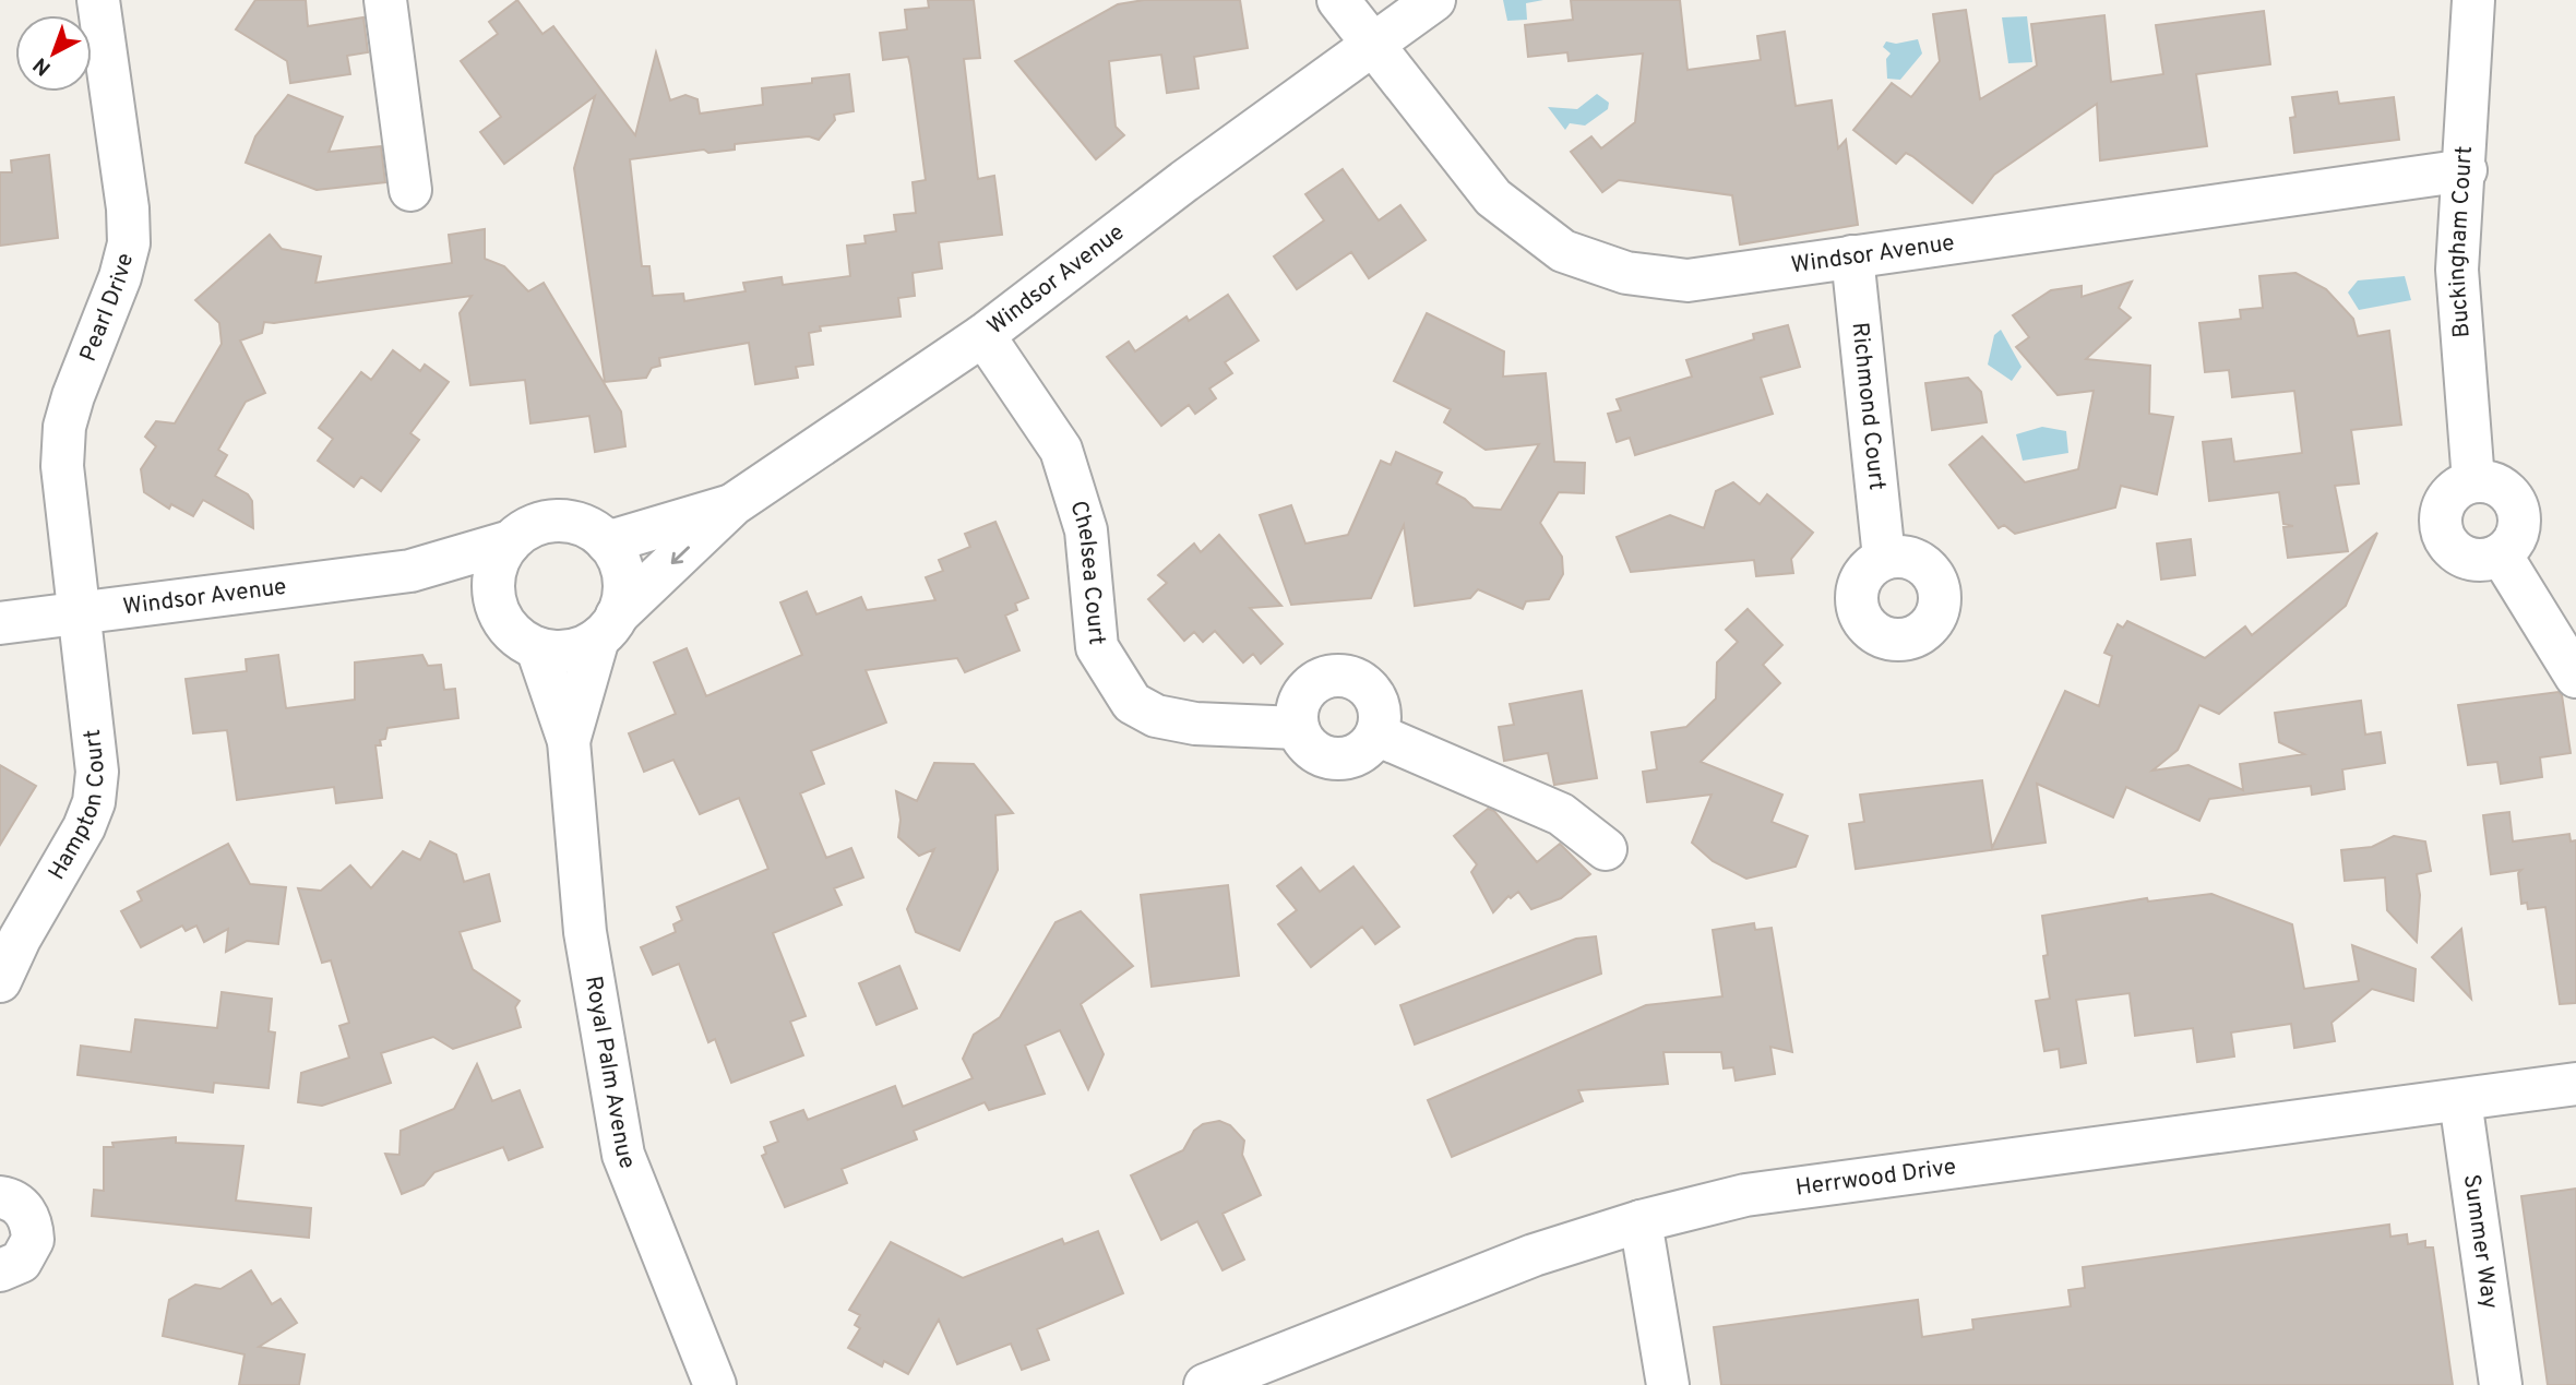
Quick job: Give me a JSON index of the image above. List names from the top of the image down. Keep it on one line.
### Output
{"streets":{"street":["Buckingham Court","Windsor Avenue","Pearl Drive","Richmond Court","Chelsea Court","Hampton Court","Royal Palm Avenue","Herrwood Drive","Summer Way"]},"crossings":[["Buckingham Court","Windsor Avenue"],["Windsor Avenue","Pearl Drive"],["Windsor Avenue","Richmond Court"],["Windsor Avenue","Chelsea Court"],["Windsor Avenue","Hampton Court"],["Windsor Avenue","Royal Palm Avenue"],["Pearl Drive","Hampton Court"],["Herrwood Drive","Summer Way"]],"north":"bottom left"}
